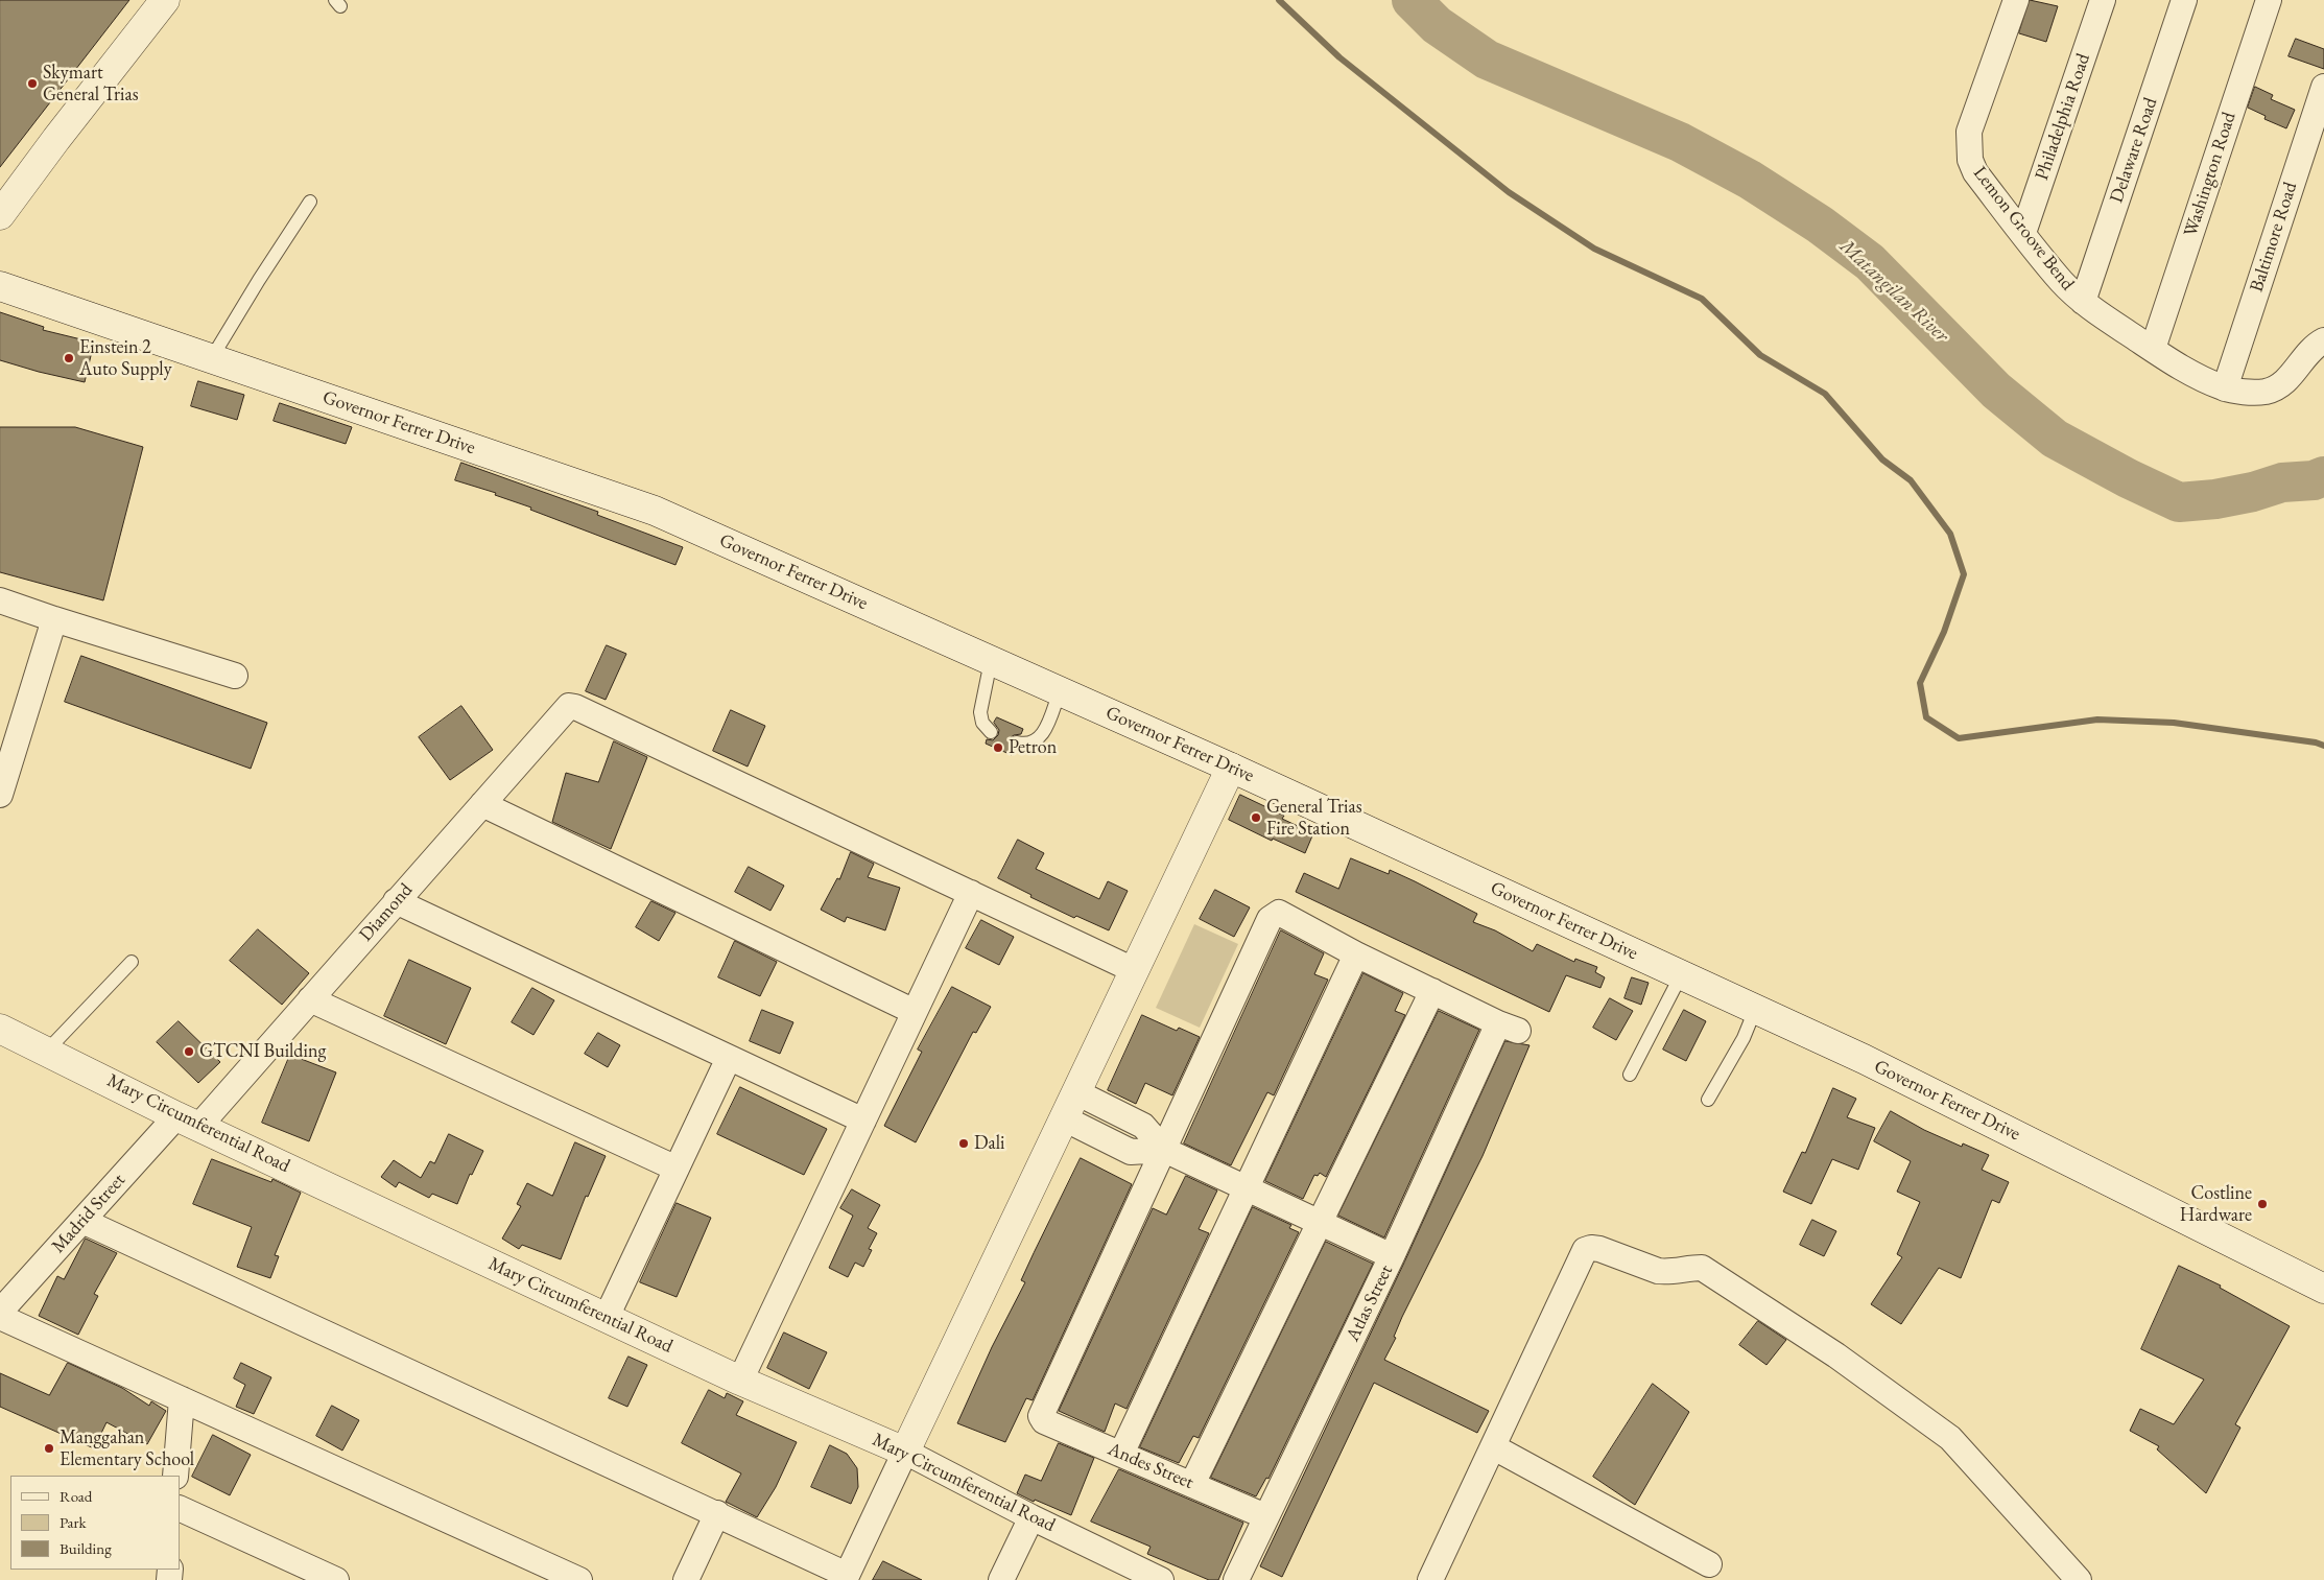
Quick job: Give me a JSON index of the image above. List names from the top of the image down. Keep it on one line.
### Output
{"streets":{"main road":["Governor Ferrer Drive","Mary Circumferential Road"],"street":["Philadelphia Road","Delaware Road","Washington Road","Lemon Groove Bend","Baltimore Road","Diamond","Madrid Street","Atlas Street","Andes Street"]},"crossings":[["Philadelphia Road","Lemon Groove Bend"],["Delaware Road","Lemon Groove Bend"],["Washington Road","Lemon Groove Bend"],["Lemon Groove Bend","Baltimore Road"],["Diamond","Mary Circumferential Road"],["Diamond","Madrid Street"],["Mary Circumferential Road","Madrid Street"],["Atlas Street","Andes Street"]],"water":["Matangilan River"],"places":["Skymart General Trias","Einstein 2 Auto Supply","Petron","General Trias Fire Station","GTCNI Building","Dali","Costline Hardware","Manggahan Elementary School"],"legend":["Road","Park","Building"]}
